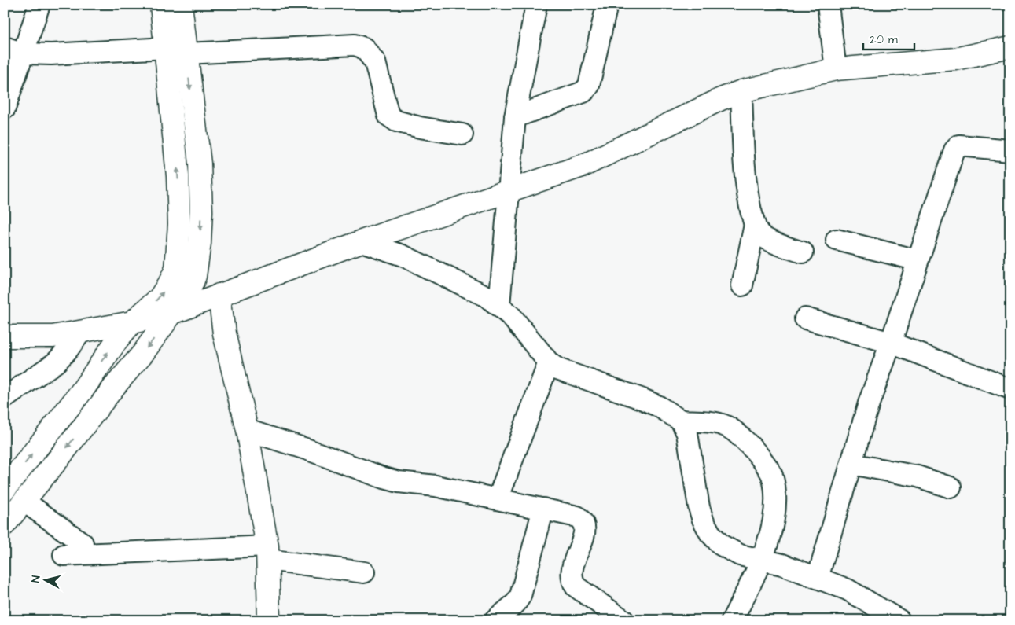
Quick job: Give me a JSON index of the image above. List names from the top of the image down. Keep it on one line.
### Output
{"scale_bar":"20 m","north":"left"}
